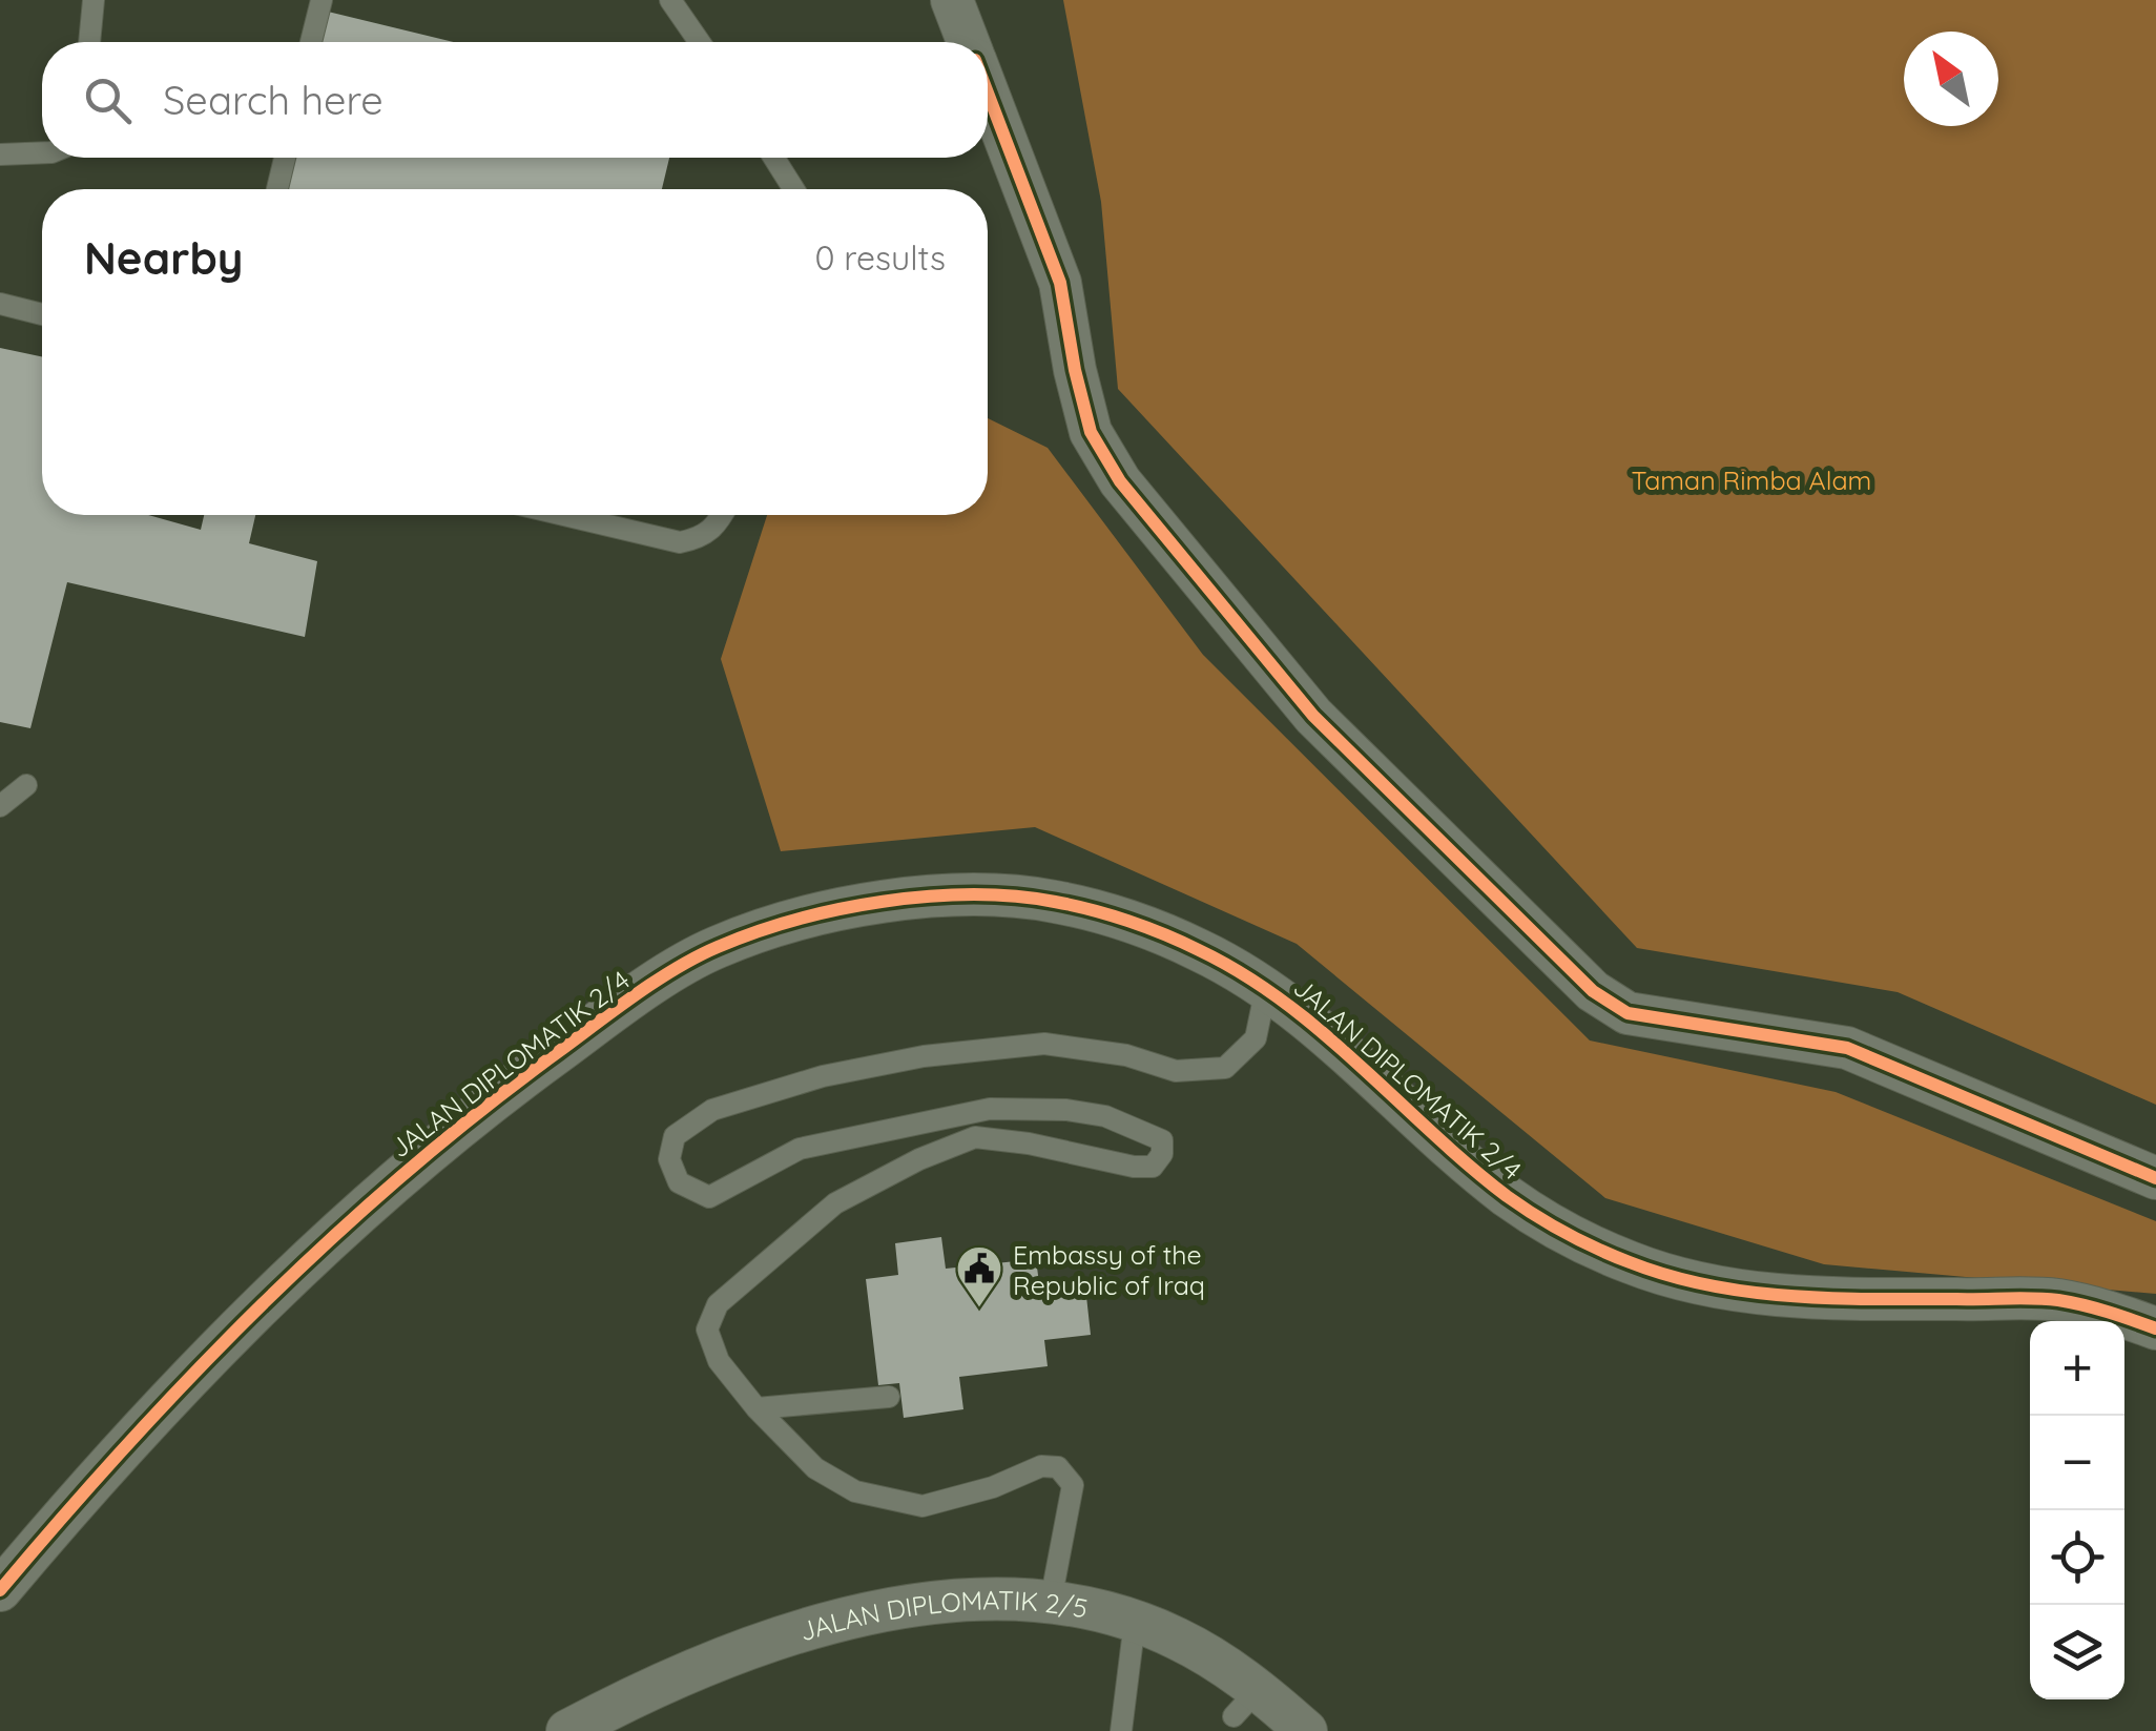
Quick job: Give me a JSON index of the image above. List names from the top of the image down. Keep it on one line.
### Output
{"streets":{"street":["JALAN DIPLOMATIK 2/4","JALAN DIPLOMATIK 2/5"]},"parks":["Taman Rimba Alam"],"places":{"public building":["Embassy of the Republic of Iraq"]},"north":"top left","page":{"search":"Search here","heading":["Nearby","0 results"],"map_buttons":["+","−"]}}
